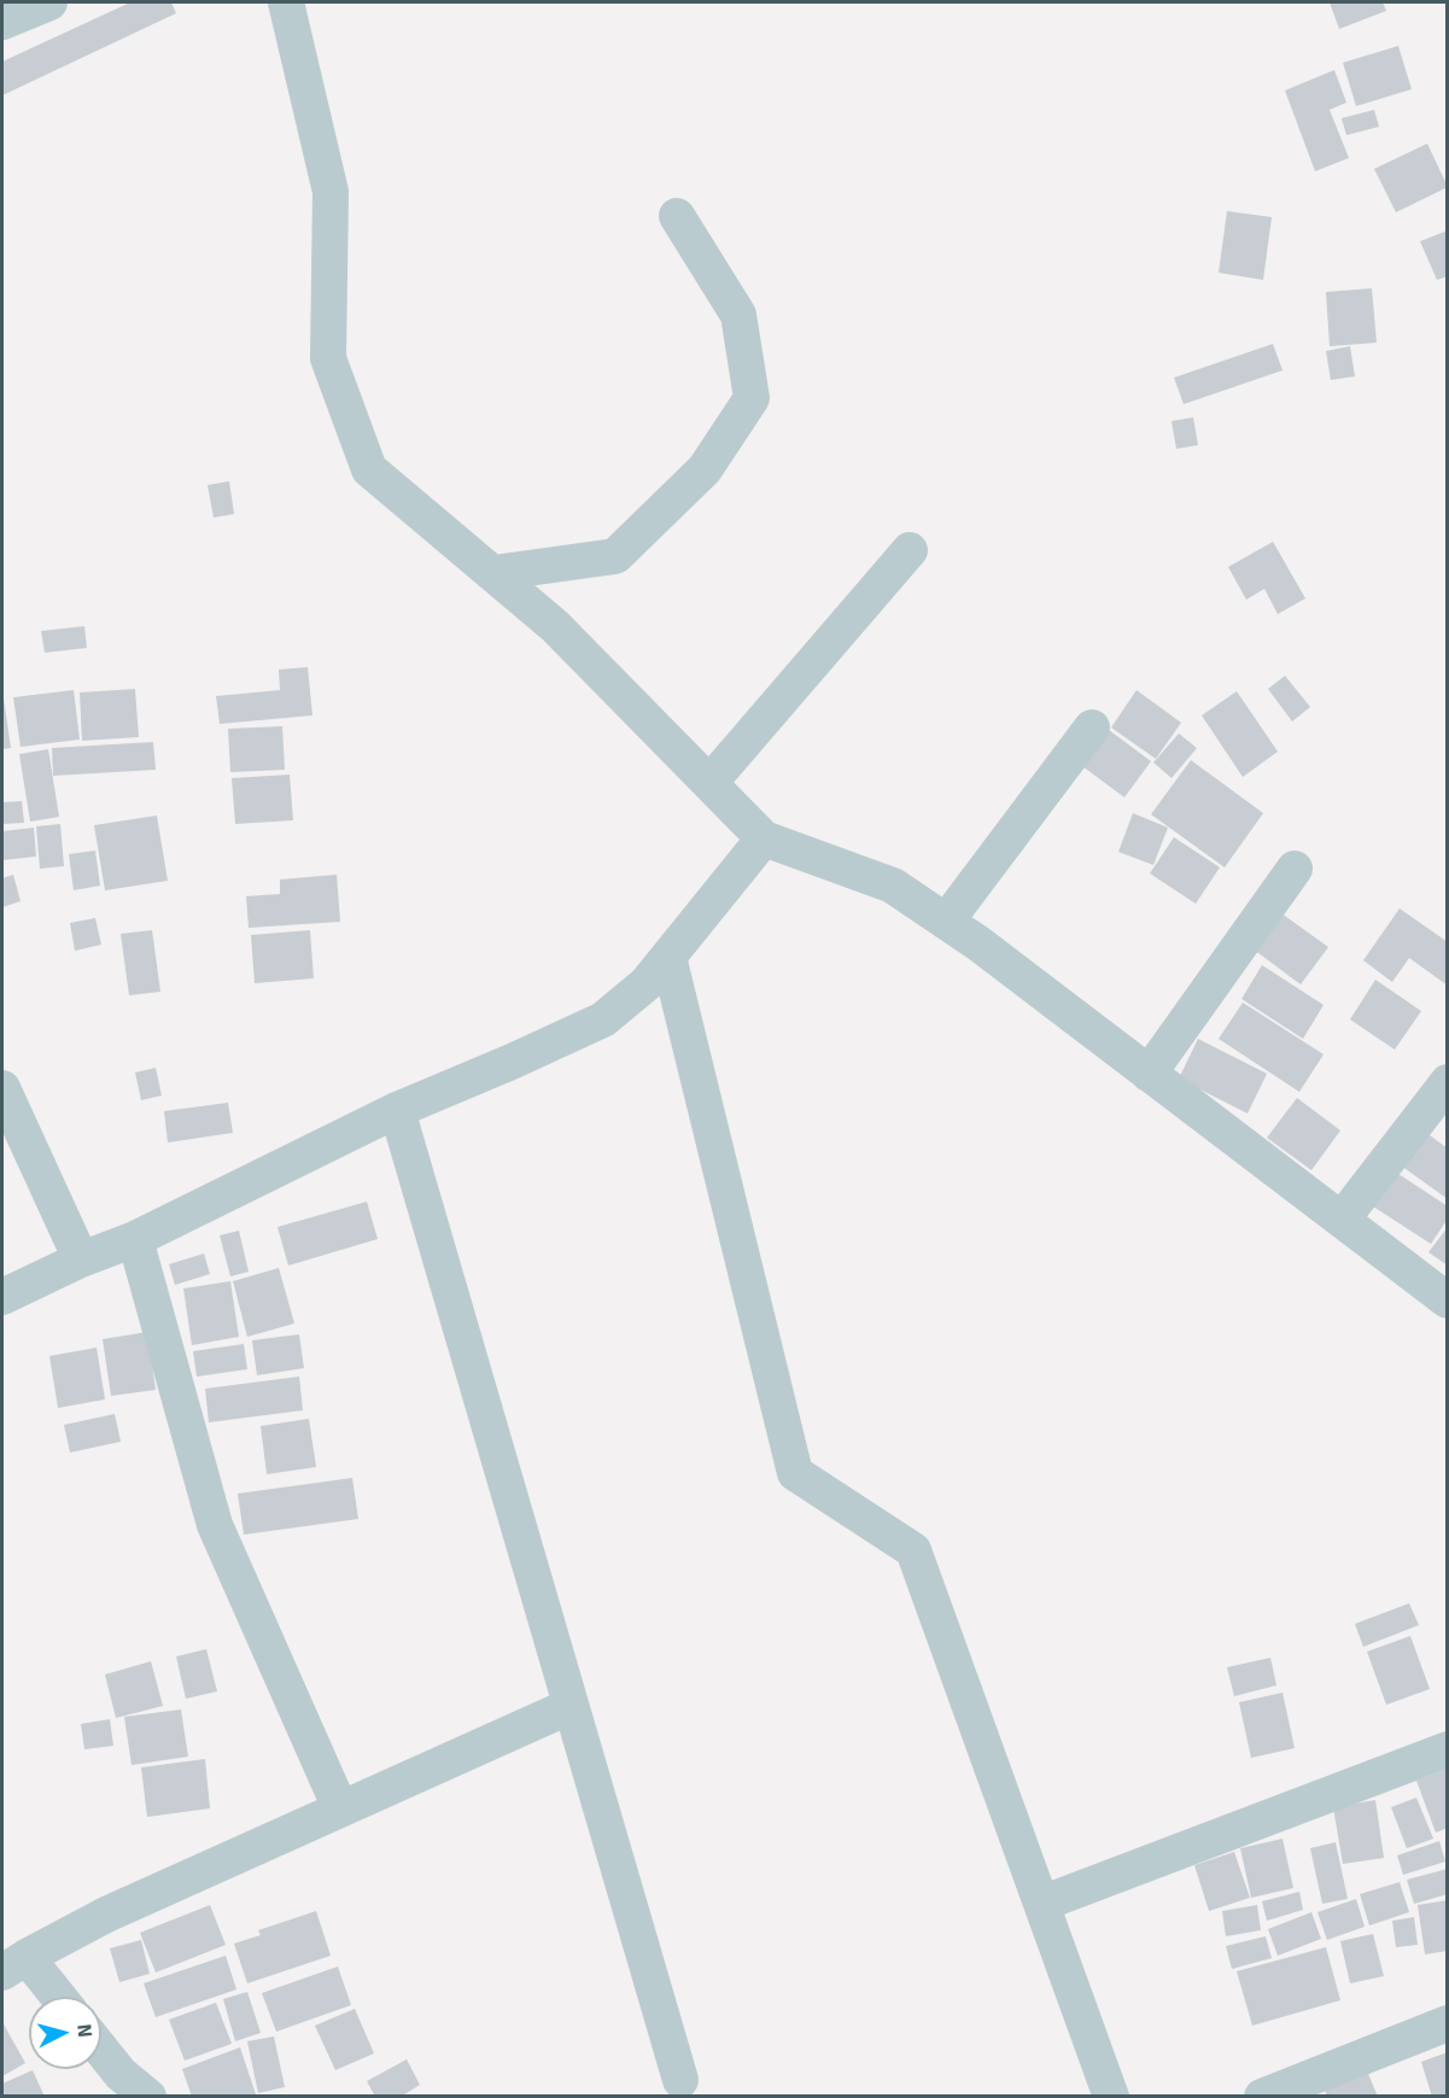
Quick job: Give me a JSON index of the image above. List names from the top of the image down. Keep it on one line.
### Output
{"north":"right"}
